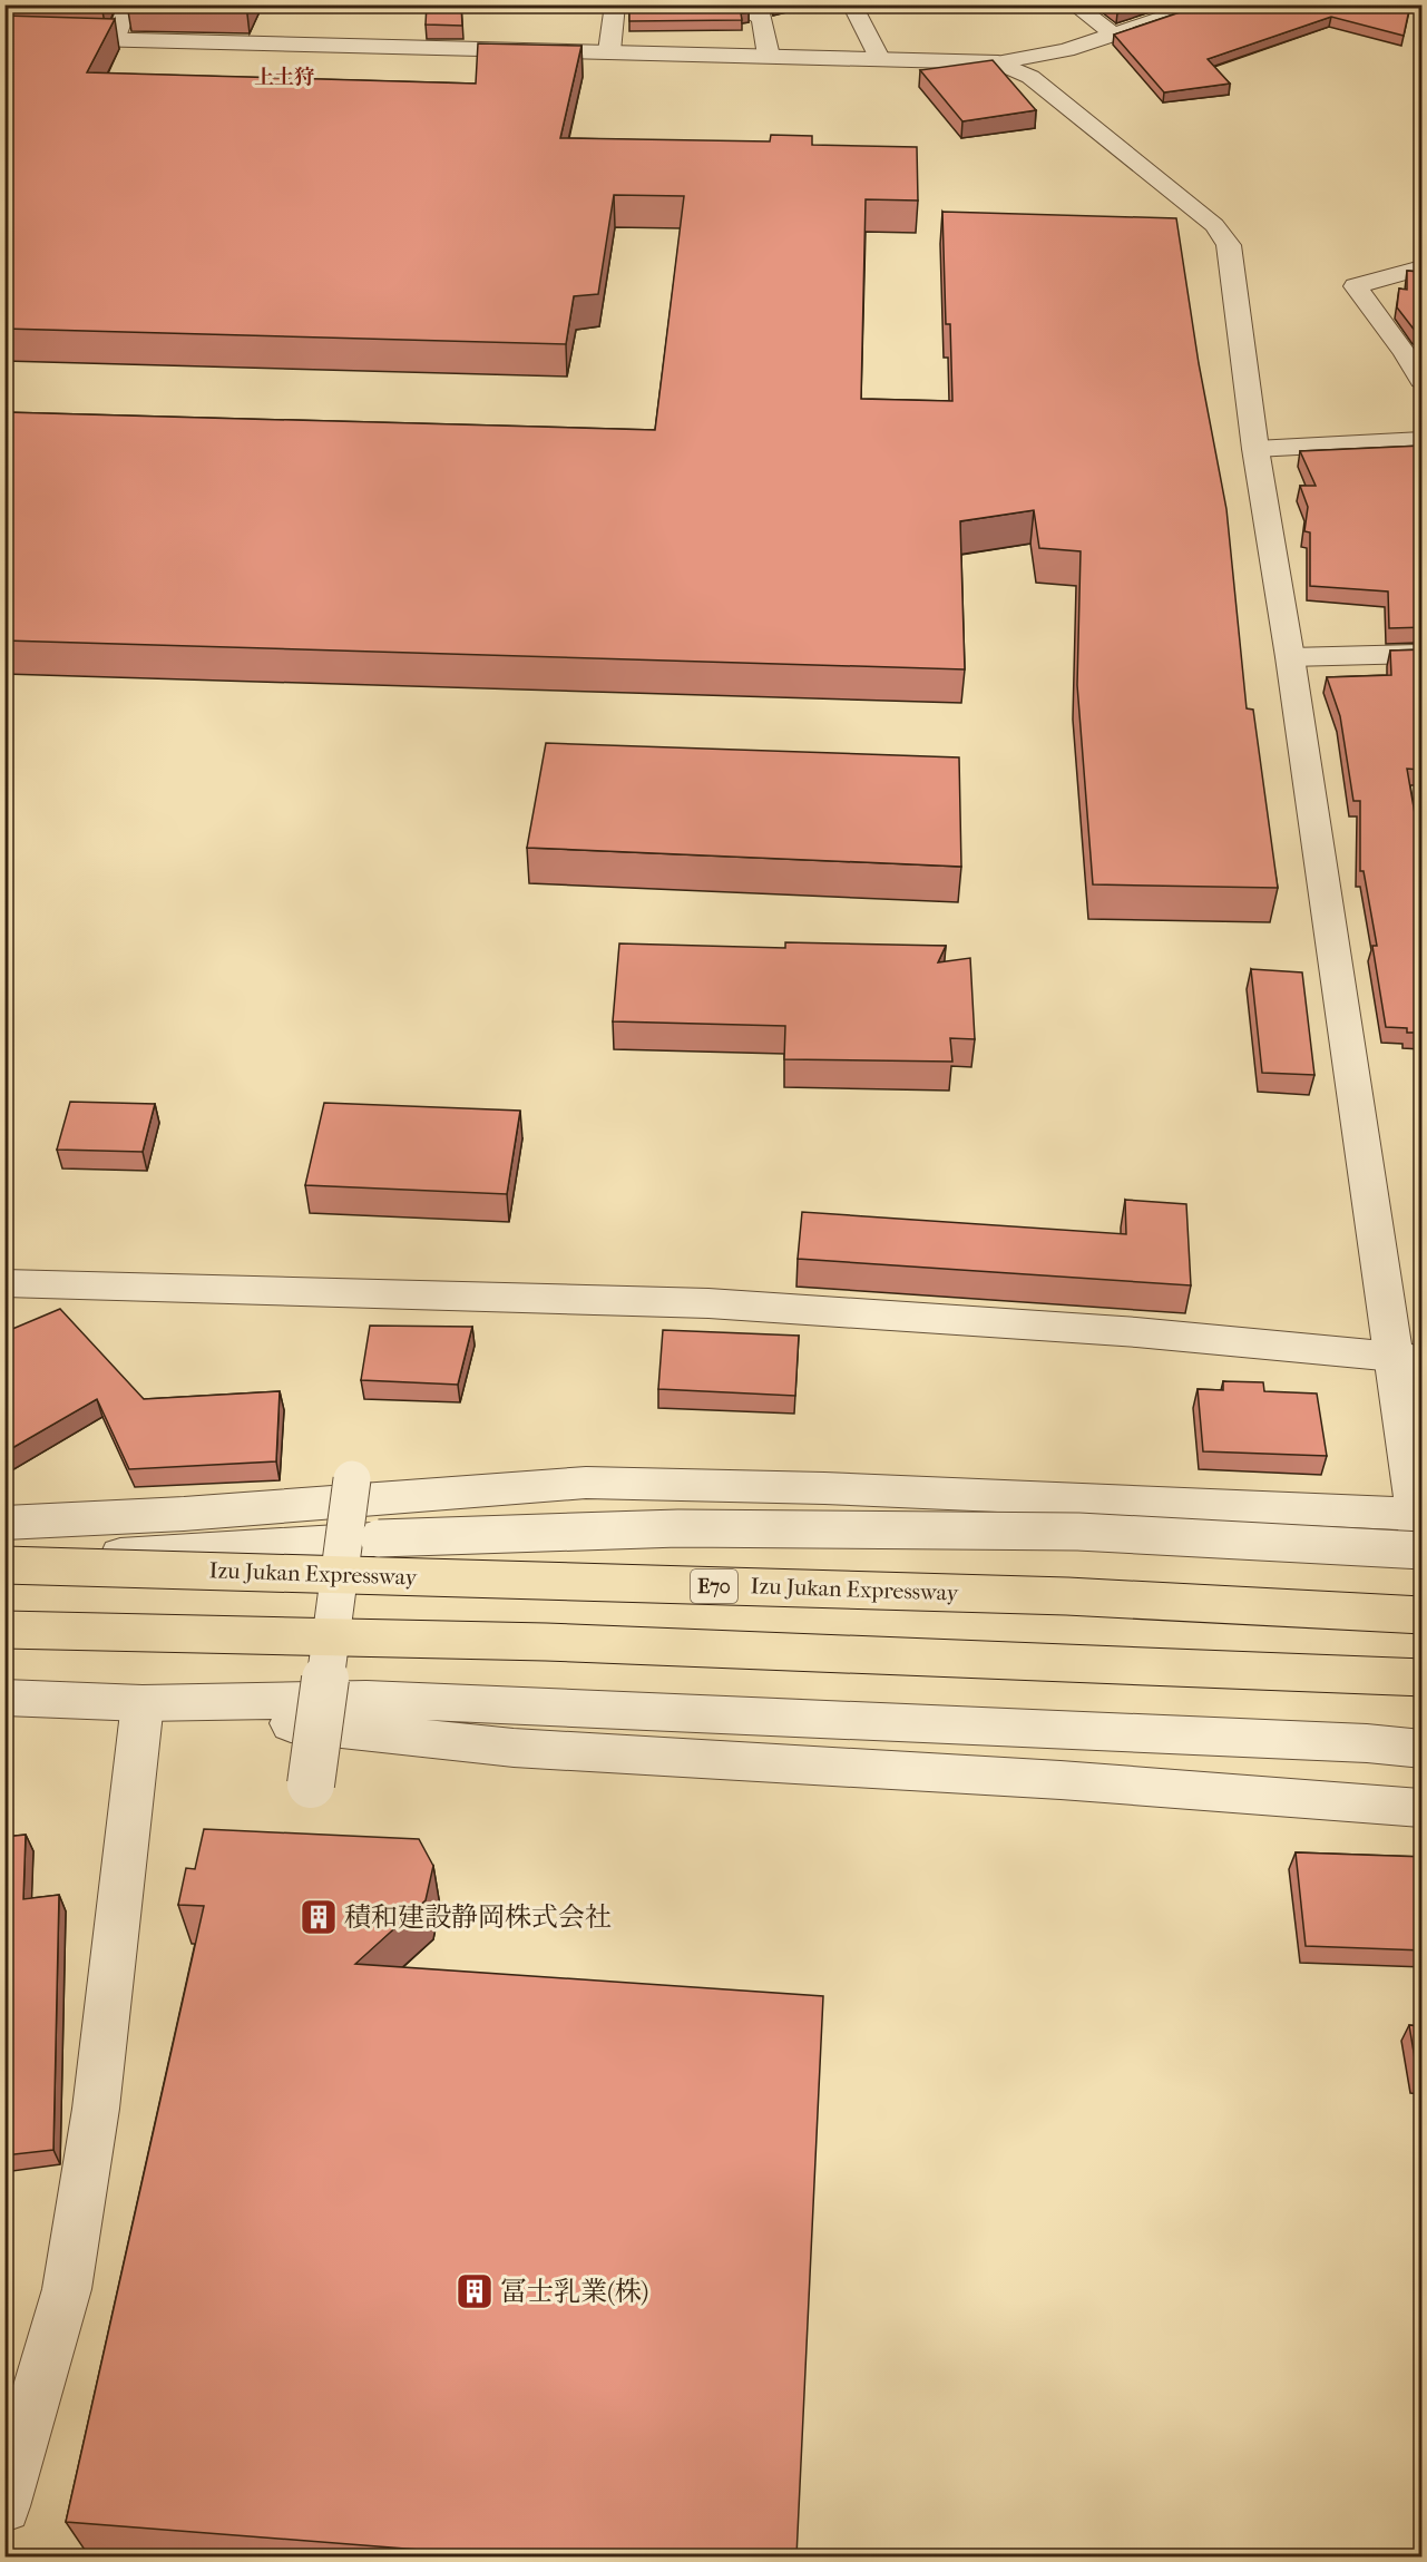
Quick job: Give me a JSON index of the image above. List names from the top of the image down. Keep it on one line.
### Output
{"streets":{"highway":["Izu Jukan Expressway","E70"]},"districts":["上土狩"],"places":{"building":["積和建設静岡株式会社","冨士乳業(株)"]}}
